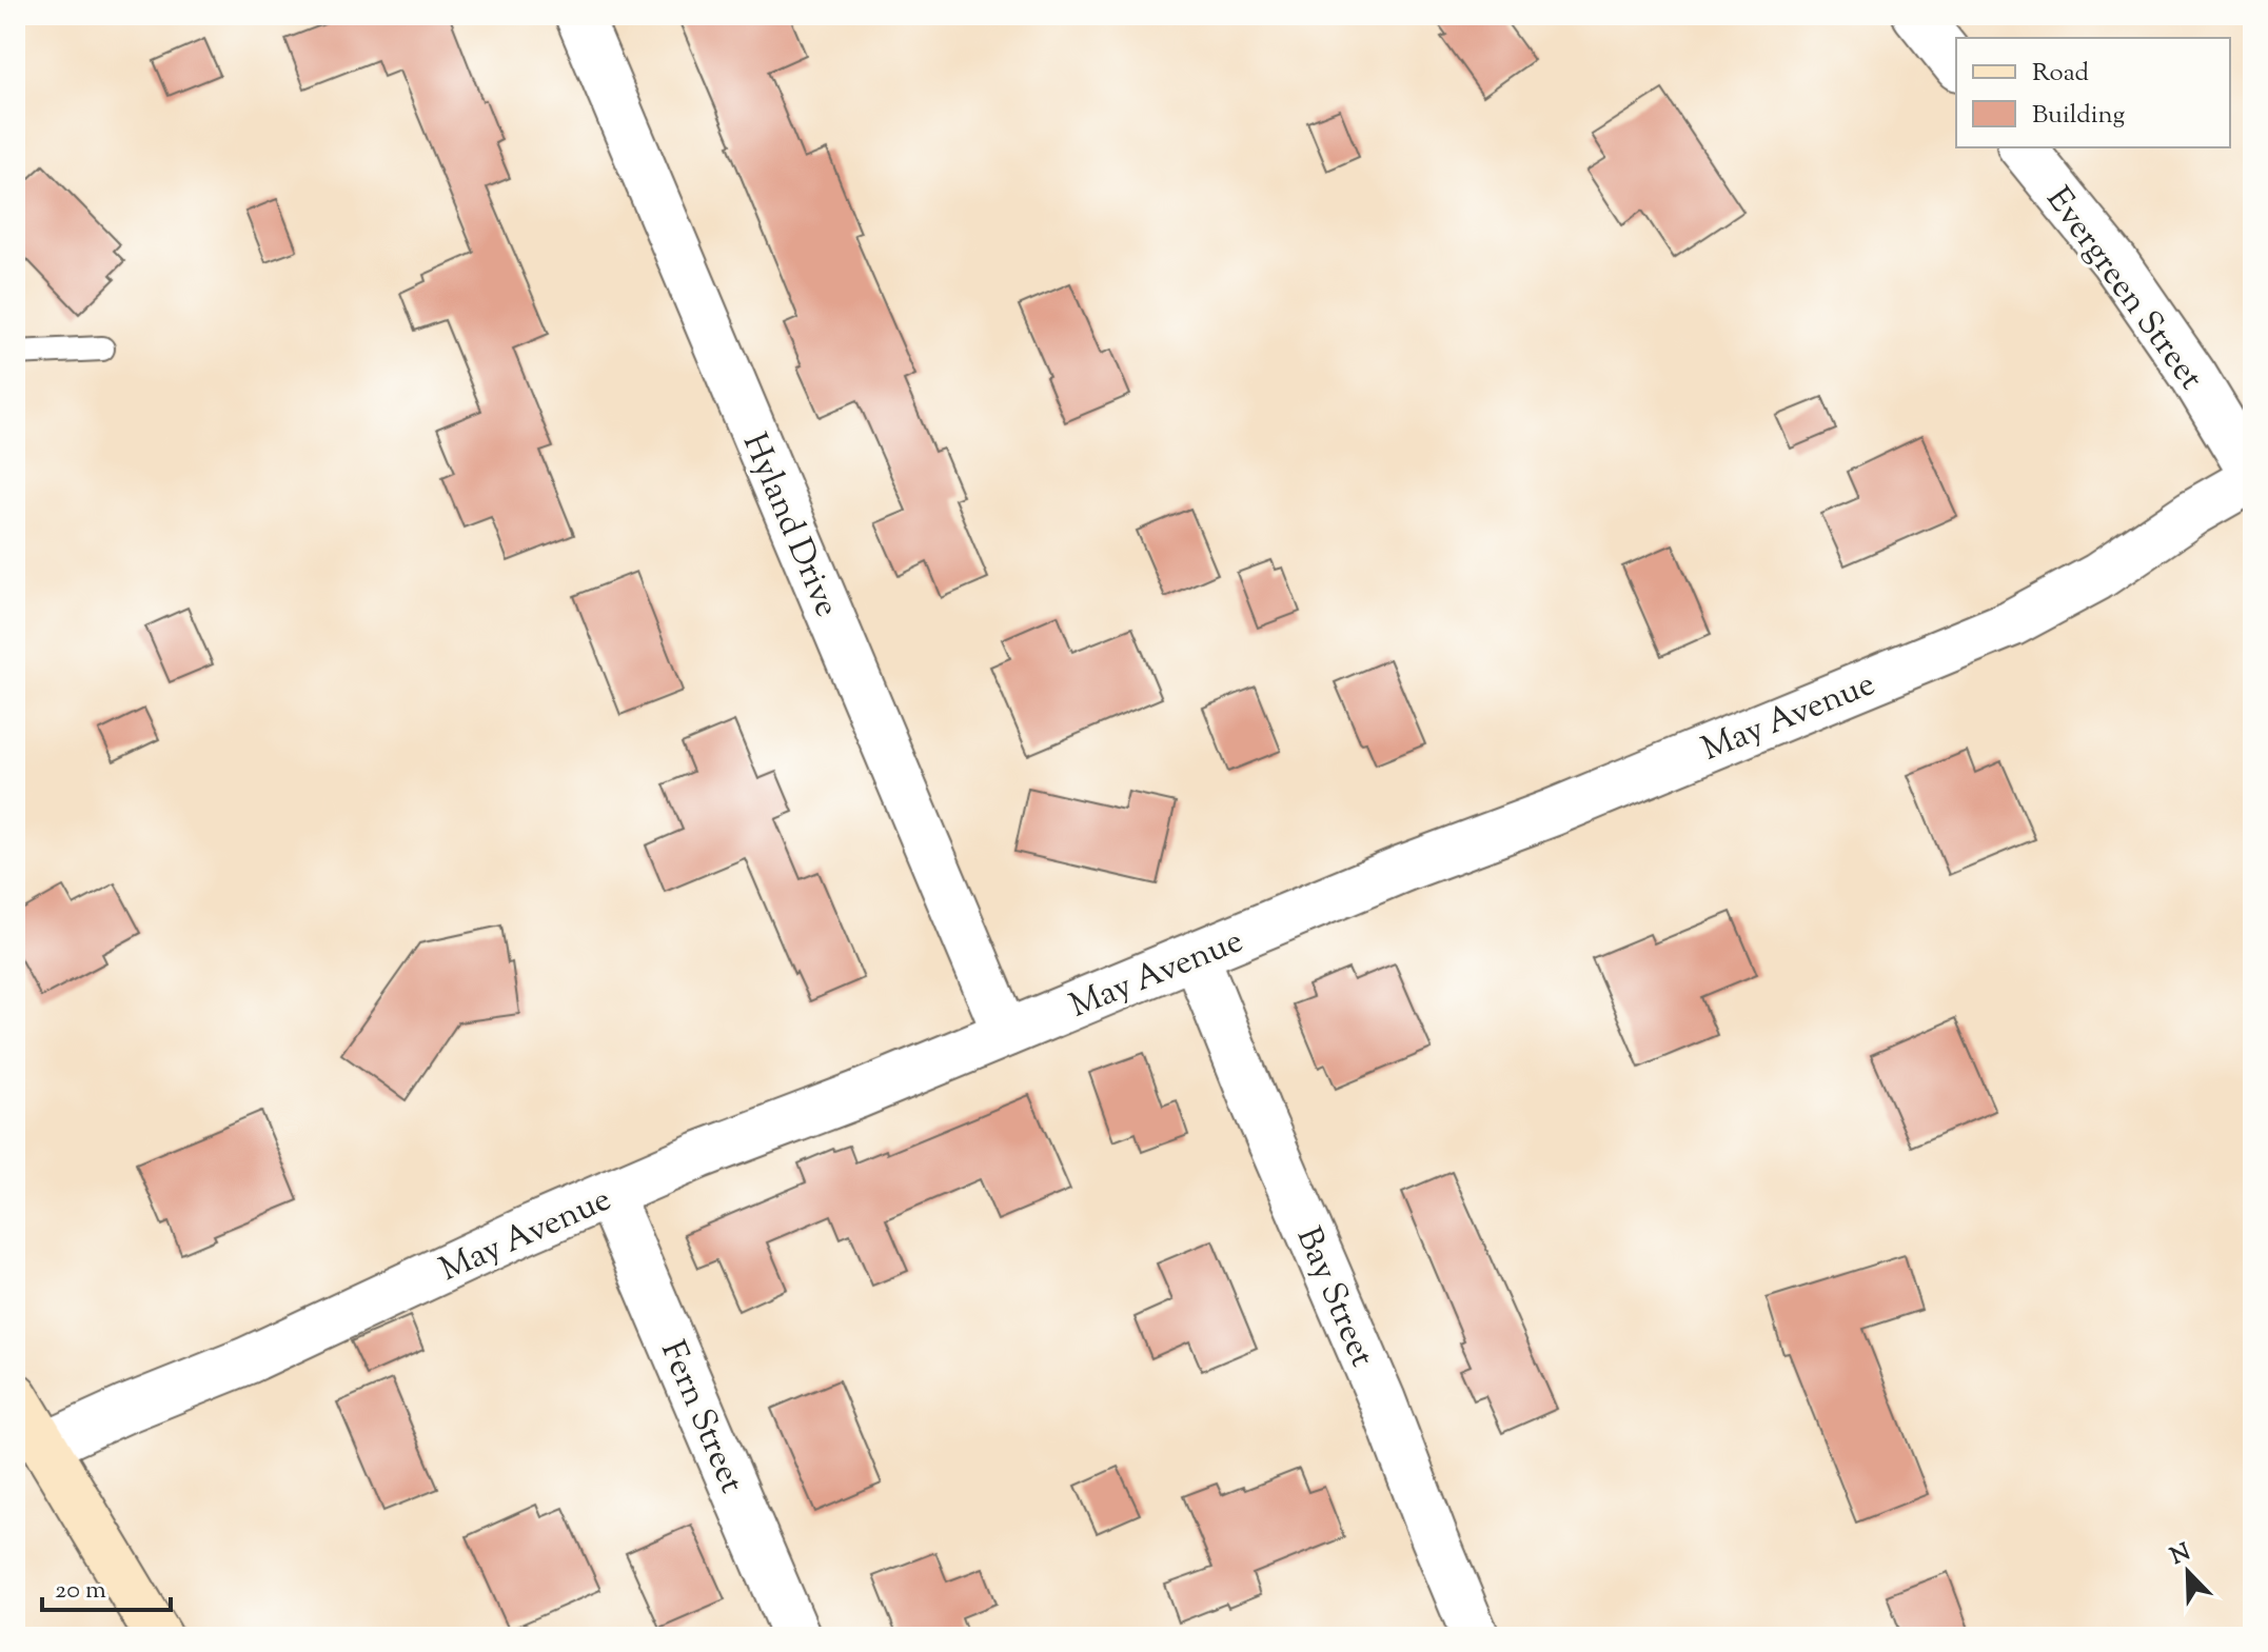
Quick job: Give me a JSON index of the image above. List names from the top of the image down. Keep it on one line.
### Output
{"streets":{"street":["Evergreen Street","Hyland Drive","May Avenue","Bay Street","Fern Street"]},"crossings":[["Evergreen Street","May Avenue"],["Hyland Drive","May Avenue"],["May Avenue","Bay Street"],["May Avenue","Fern Street"]],"legend":["Road","Building"],"scale_bar":"20 m","north":"top left"}
